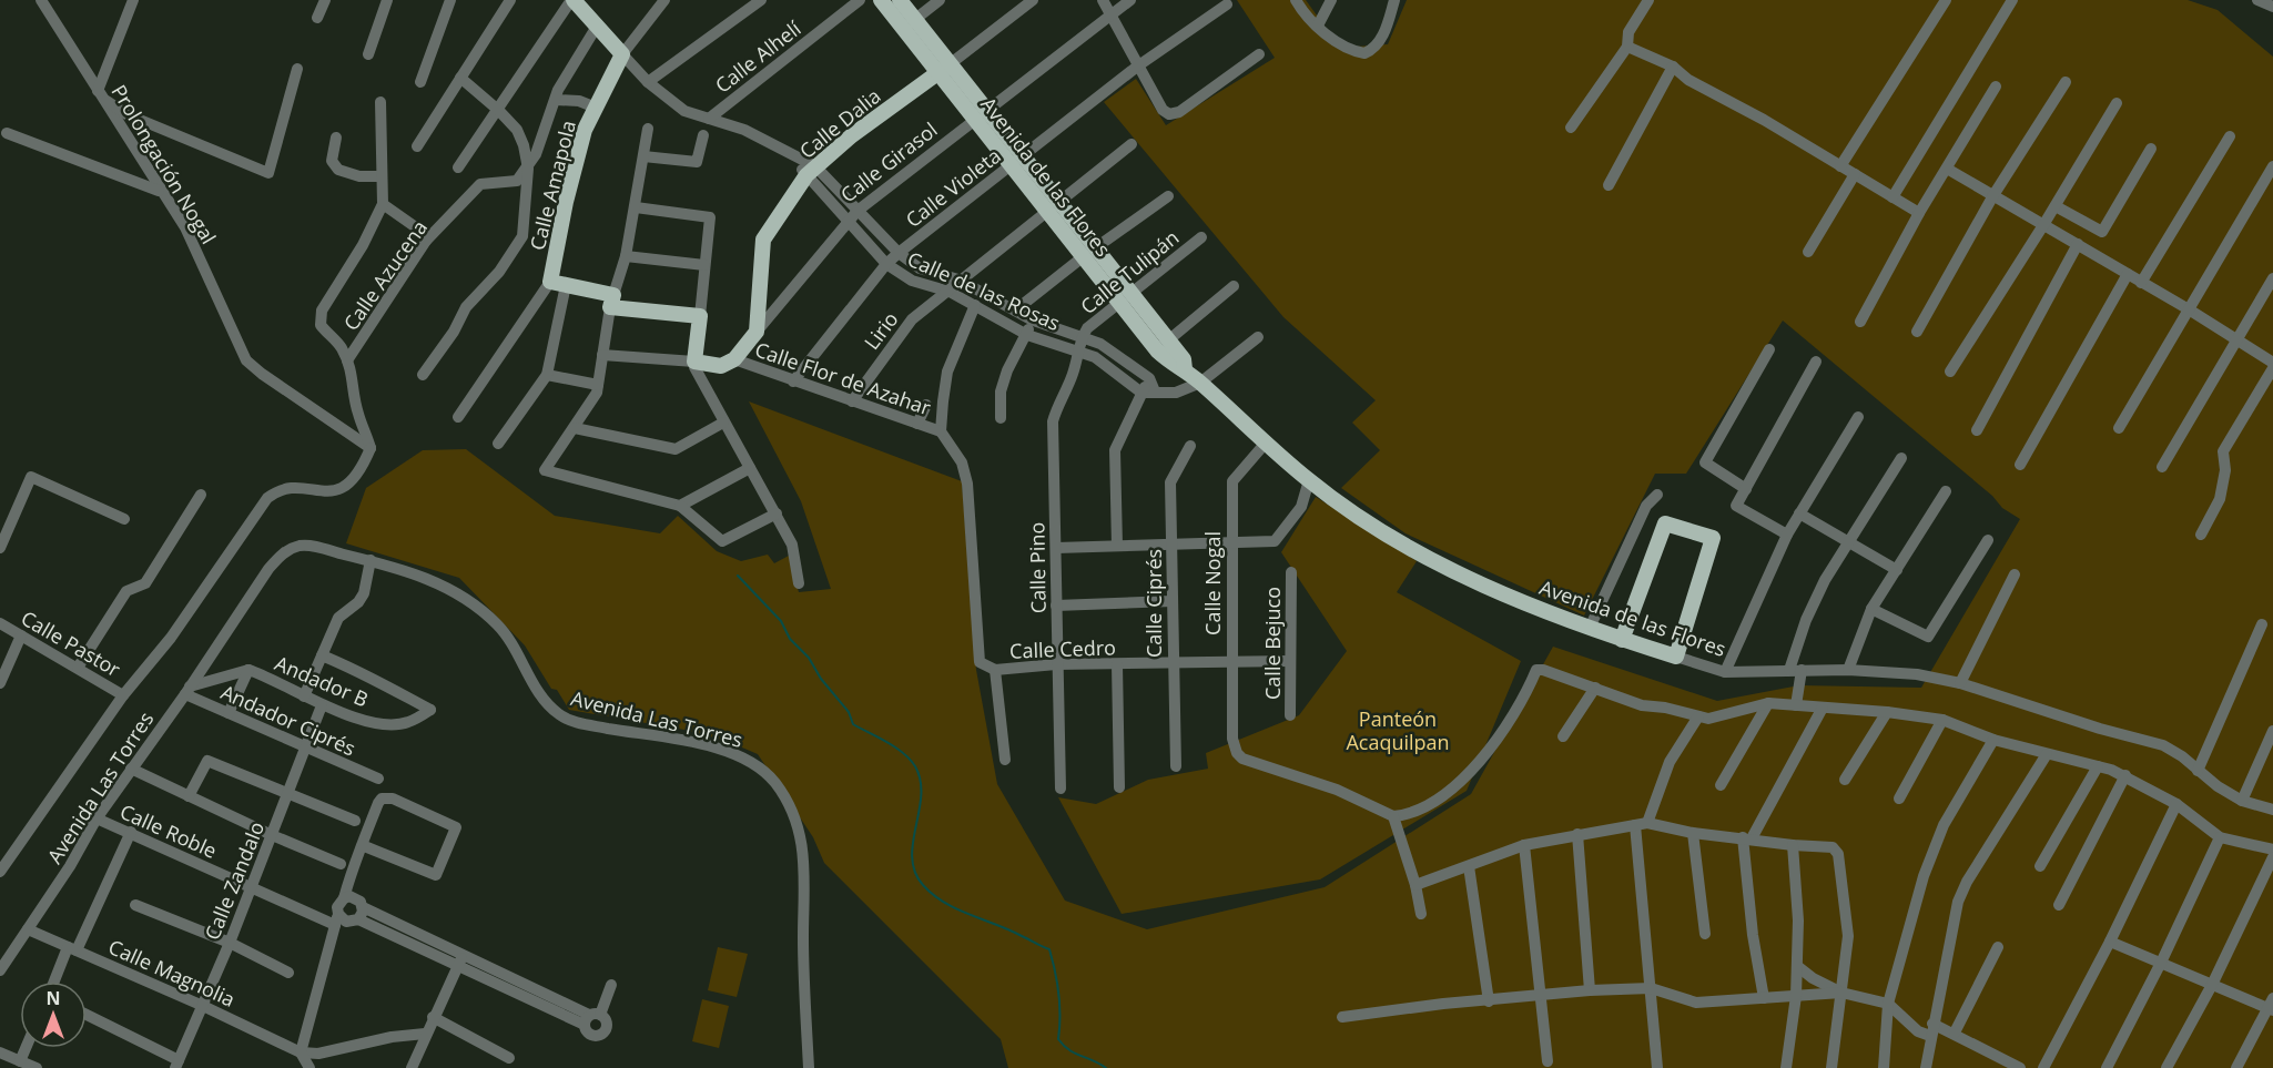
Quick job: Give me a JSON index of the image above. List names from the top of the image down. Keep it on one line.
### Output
{"streets":{"main road":["Calle Dalia","Calle Girasol","Avenida de las Flores","Calle Amapola"],"street":["Calle Alhelí","Prolongación Nogal","Calle Violeta","Calle Tulipán","Calle Azucena","Calle de las Rosas","Lirio","Calle Flor de Azahar","Calle Pino","Calle Nogal","Calle Ciprés","Calle Pastor","Calle Bejuco","Calle Cedro","Andador B","Avenida Las Torres","Andador Ciprés","Calle Roble","Calle Zandalo","Calle Magnolia"]},"crossings":[["Calle Alhelí","Calle de las Rosas"],["Calle Dalia","Calle Girasol"],["Calle Dalia","Avenida de las Flores"],["Calle Dalia","Calle de las Rosas"],["Calle Girasol","Avenida de las Flores"],["Calle Girasol","Calle de las Rosas"],["Calle Girasol","Calle Flor de Azahar"],["Prolongación Nogal","Calle Azucena"],["Prolongación Nogal","Avenida Las Torres"],["Avenida de las Flores","Calle Violeta"],["Avenida de las Flores","Calle Tulipán"],["Avenida de las Flores","Lirio"],["Avenida de las Flores","Calle Nogal"],["Calle Amapola","Calle de las Rosas"],["Calle Violeta","Calle de las Rosas"],["Calle Violeta","Calle Flor de Azahar"],["Calle Tulipán","Calle de las Rosas"],["Calle Tulipán","Calle Pino"],["Calle Azucena","Avenida Las Torres"],["Calle de las Rosas","Lirio"],["Calle de las Rosas","Calle Pino"],["Lirio","Calle Flor de Azahar"],["Calle Pino","Calle Cedro"],["Calle Nogal","Calle Cedro"],["Calle Ciprés","Calle Cedro"],["Calle Pastor","Avenida Las Torres"],["Calle Bejuco","Calle Cedro"],["Andador B","Calle Zandalo"],["Avenida Las Torres","Andador Ciprés"],["Avenida Las Torres","Calle Roble"],["Avenida Las Torres","Calle Magnolia"],["Andador Ciprés","Calle Zandalo"],["Calle Roble","Calle Zandalo"],["Calle Zandalo","Calle Magnolia"]],"parks":["Panteón Acaquilpan"],"north":"top"}
